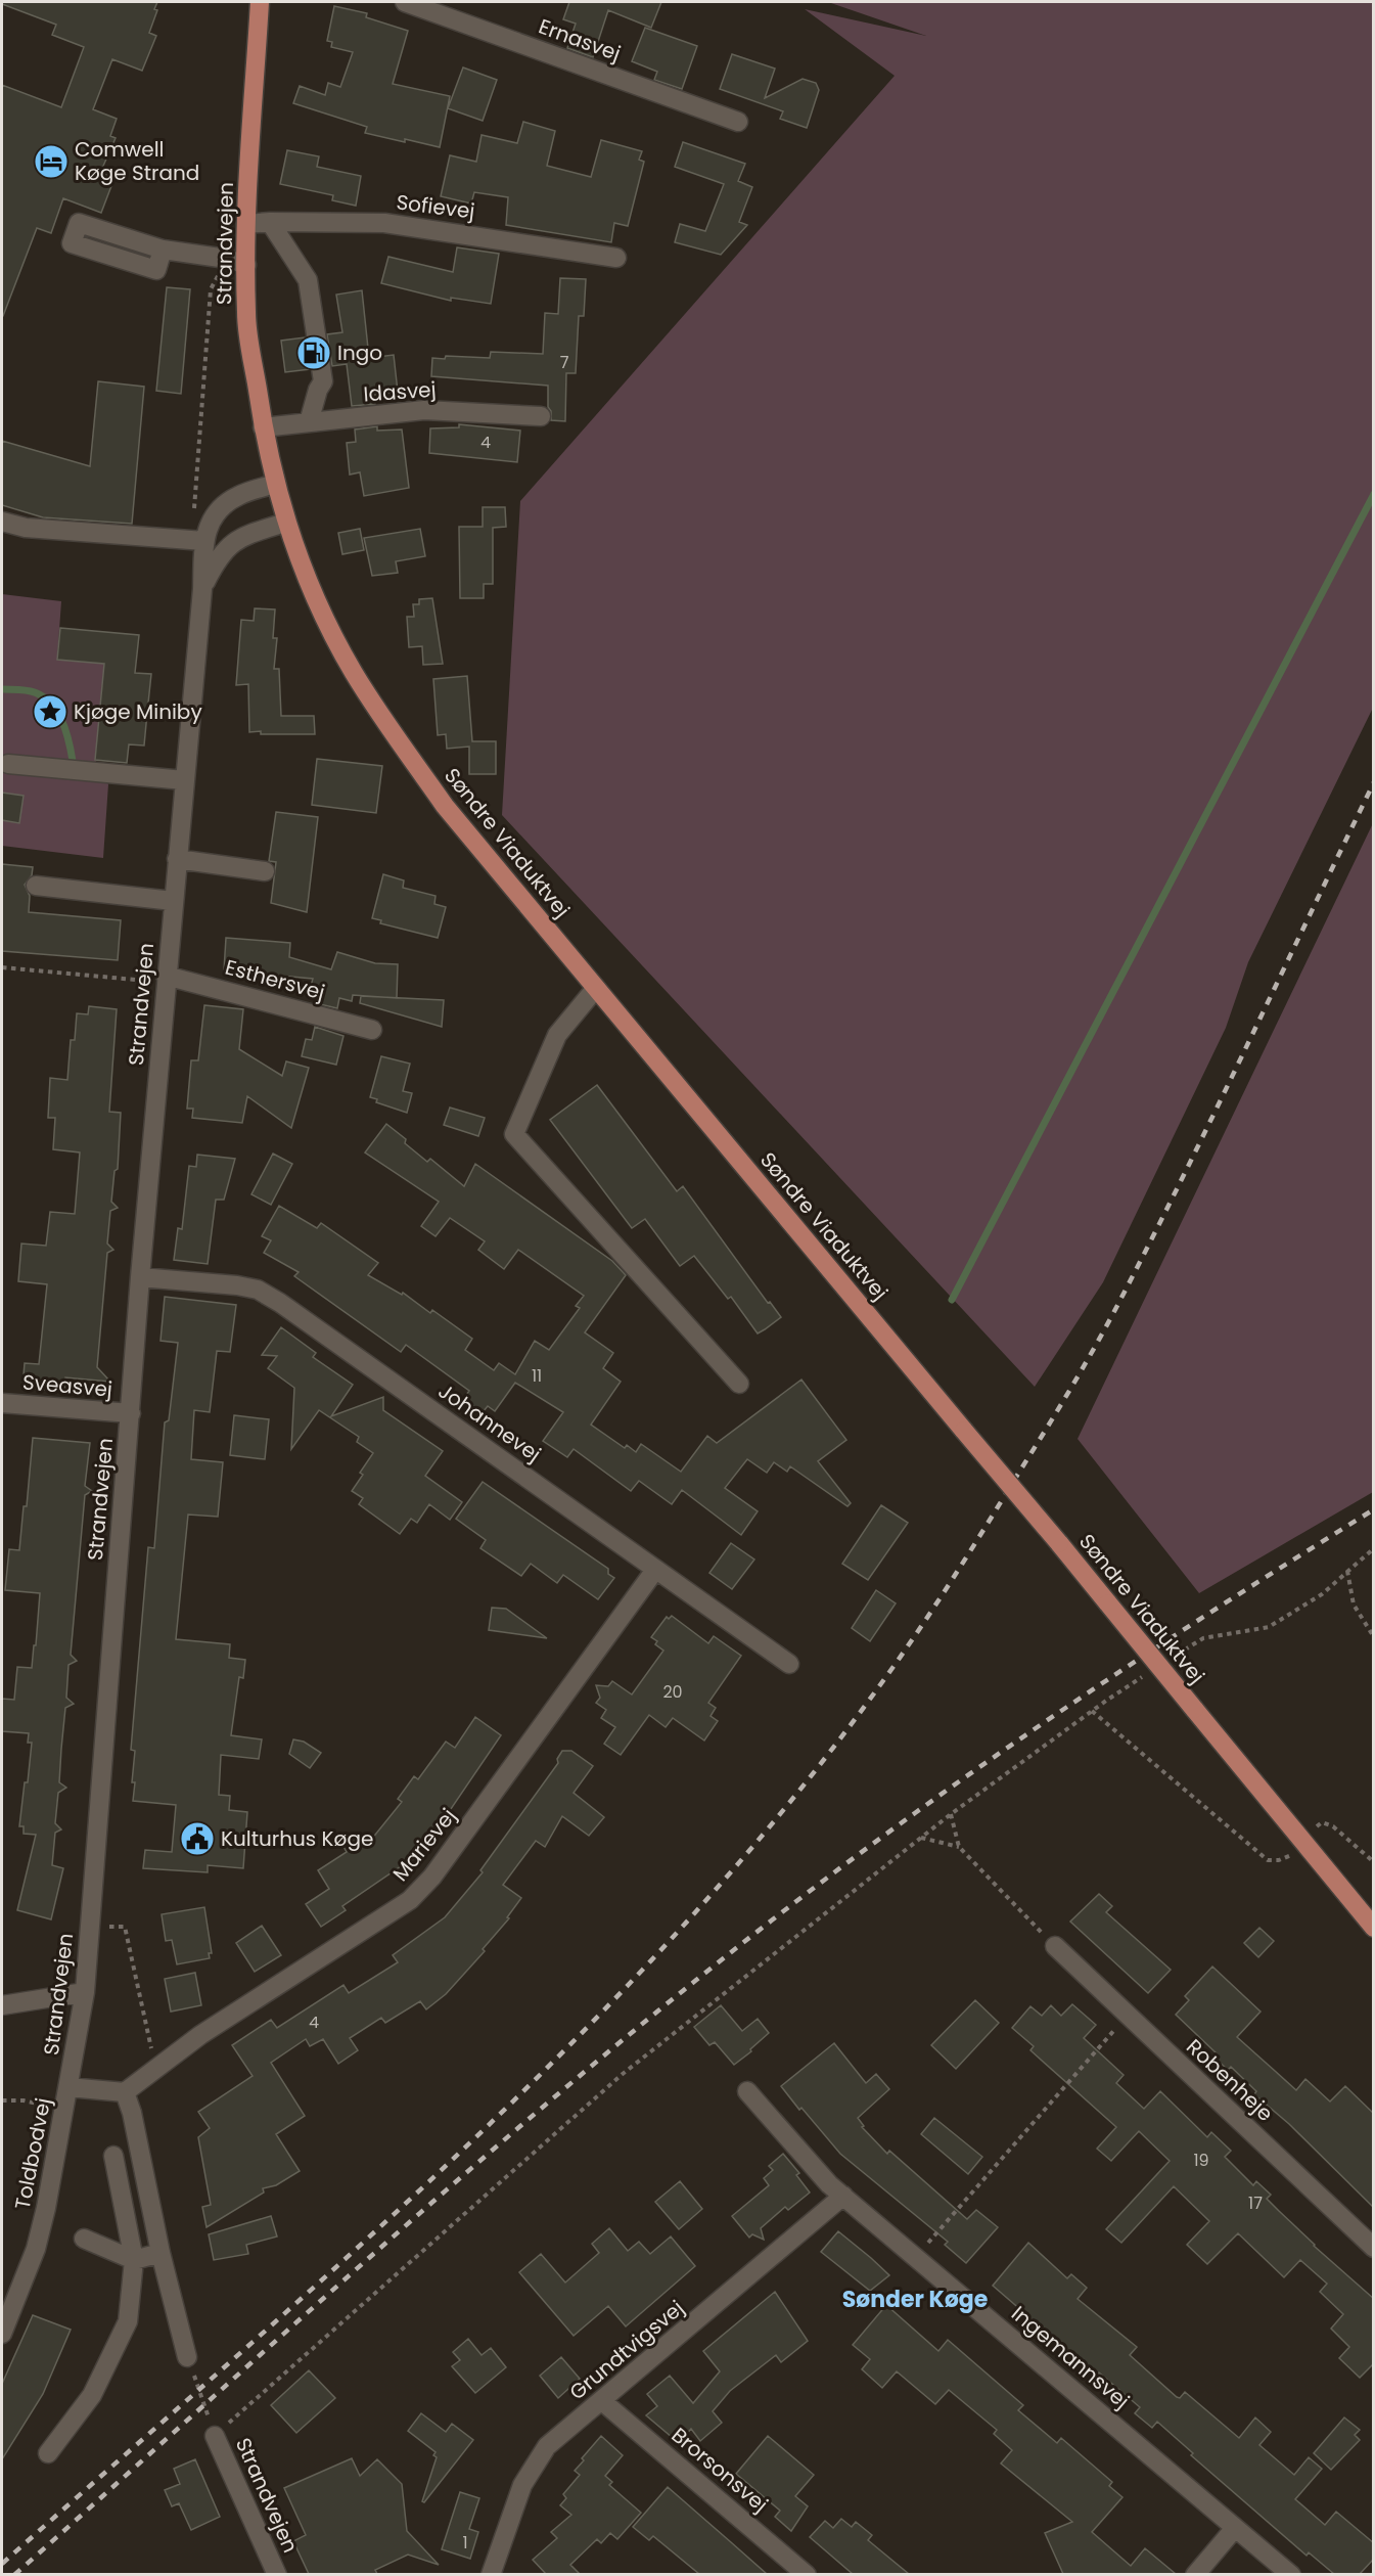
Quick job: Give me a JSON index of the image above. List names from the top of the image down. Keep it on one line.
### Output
{"streets":{"main road":["Strandvejen","Søndre Viaduktvej"],"street":["Ernasvej","Sofievej","Idasvej","Esthersvej","Sveasvej","Johannevej","Marievej","Robenheje","Toldbodvej","Grundtvigsvej","Ingemannsvej","Brorsonsvej"]},"crossings":[["Sofievej","Strandvejen"],["Strandvejen","Idasvej"],["Strandvejen","Søndre Viaduktvej"],["Strandvejen","Esthersvej"],["Strandvejen","Sveasvej"],["Strandvejen","Johannevej"],["Strandvejen","Toldbodvej"],["Johannevej","Marievej"],["Grundtvigsvej","Ingemannsvej"],["Grundtvigsvej","Brorsonsvej"]],"districts":["Sønder Køge"],"places":{"hotel":["Comwell Køge Strand"],"fuel station":["Ingo"],"place":["Kjøge Miniby"],"public building":["Kulturhus Køge"]},"house_numbers":["7","4","11","20","4","19","17","1"]}
